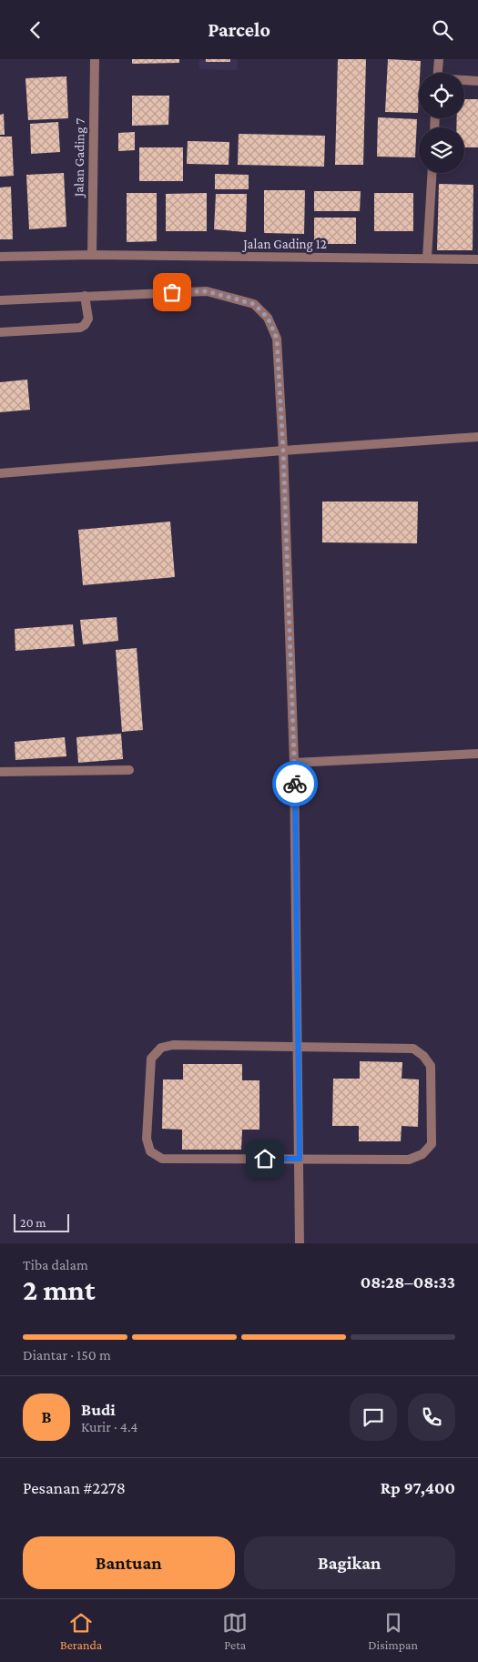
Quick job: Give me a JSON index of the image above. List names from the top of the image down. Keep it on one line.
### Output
{"streets":{"street":["Jalan Gading 7","Jalan Gading 12"]},"crossings":[["Jalan Gading 7","Jalan Gading 12"]],"scale_bar":"20 m","page":{"header":"Parcelo","scale":"20 m","heading":["2 mnt","Tiba dalam","08:28–08:33"],"panel":["Budi","Kurir · 4.4","Pesanan #2278","Rp 97,400"],"bar":"Diantar · 150 m","round":"B","buttons":["Bantuan","Bagikan"],"tabs":["Beranda","Peta","Disimpan"]}}
